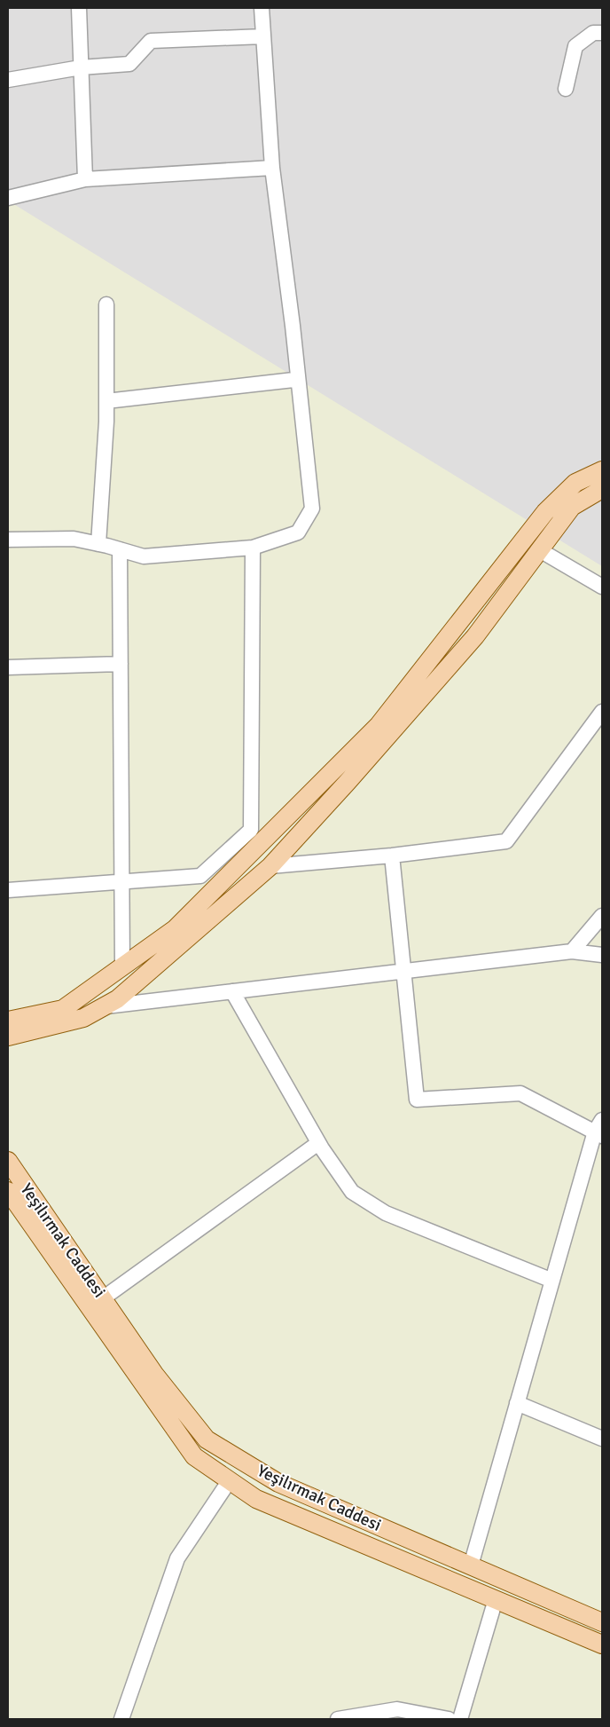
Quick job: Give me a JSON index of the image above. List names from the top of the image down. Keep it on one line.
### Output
{"streets":{"main road":["Yeşilırmak Caddesi"]}}
